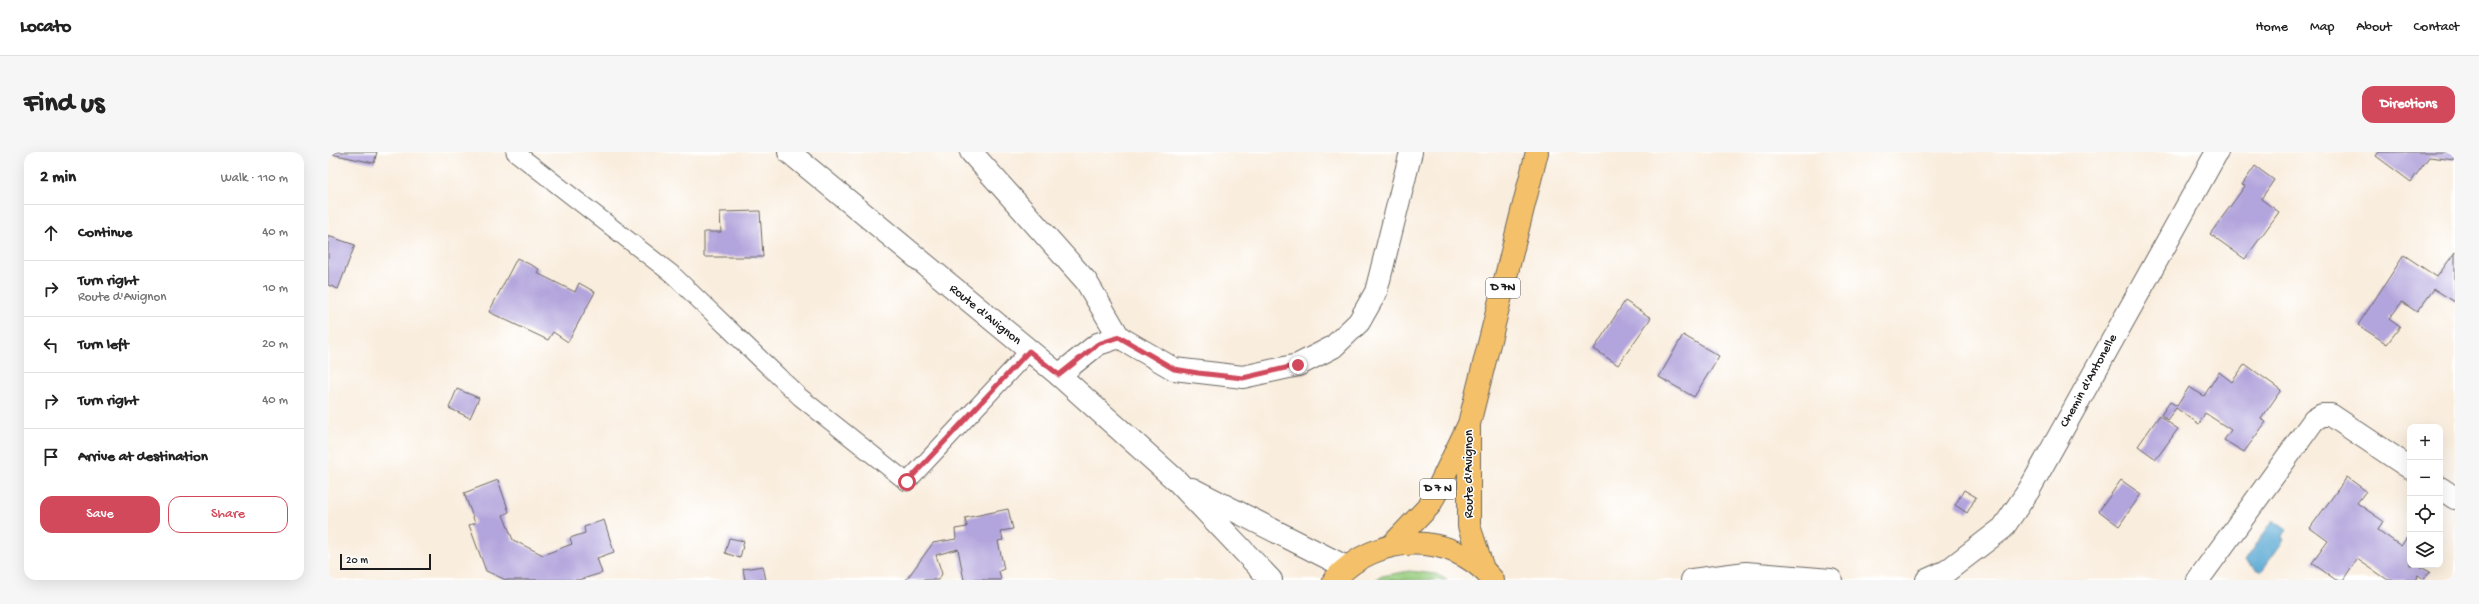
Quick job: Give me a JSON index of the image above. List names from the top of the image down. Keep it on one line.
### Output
{"streets":{"main road":["D 7N","Route d'Avignon","D 7 N"],"street":["Chemin d'Antonelle"]},"crossings":[["D 7N","Route d'Avignon"]],"scale_bar":"20 m","page":{"header":"Locato","nav":["Home","Map","About","Contact"],"buttons":["Directions",["Save","Share"]],"title":"Find us","heading":["2 min","Walk · 110 m"],"list":[["Continue","40 m"],["Turn right","Route d'Avignon","10 m"],["Turn left","20 m"],["Turn right","40 m"],"Arrive at destination"],"map_buttons":["+","−"],"scale":"20 m"}}
